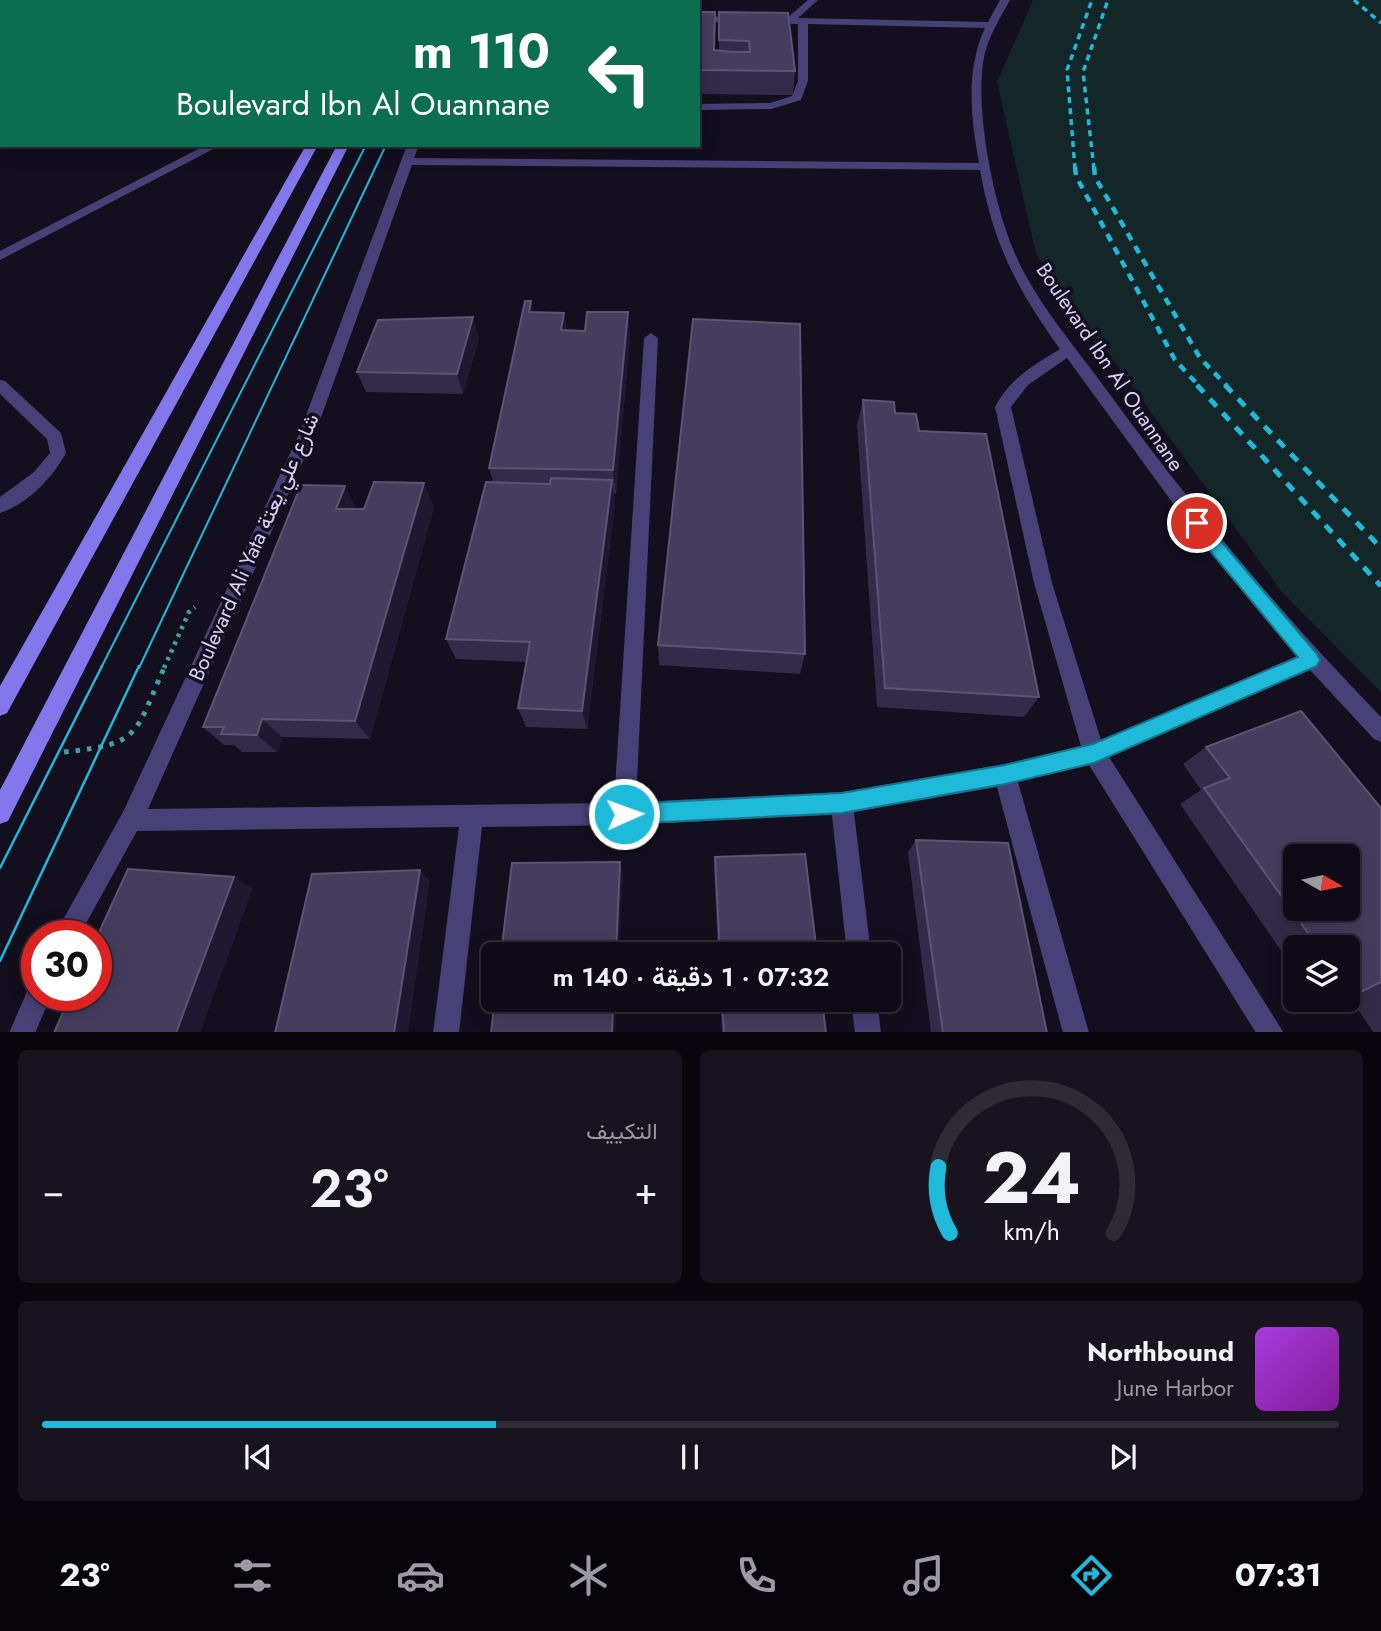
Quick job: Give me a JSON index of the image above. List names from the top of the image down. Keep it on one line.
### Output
{"streets":{"street":["Boulevard Ibn Al Ouannane","Boulevard Ali Yata شارع علي يعتة"]},"north":"right","page":{"turn":["110 m","Boulevard Ibn Al Ouannane"],"limit":"30","trip":"07:32 · 1 دقيقة · 140 m","tile":"التكييف","heat":["−","23°","+"],"song":["Northbound","June Harbor"],"tabs":["07:31","23°"],"gauge":["24","km/h"]}}
